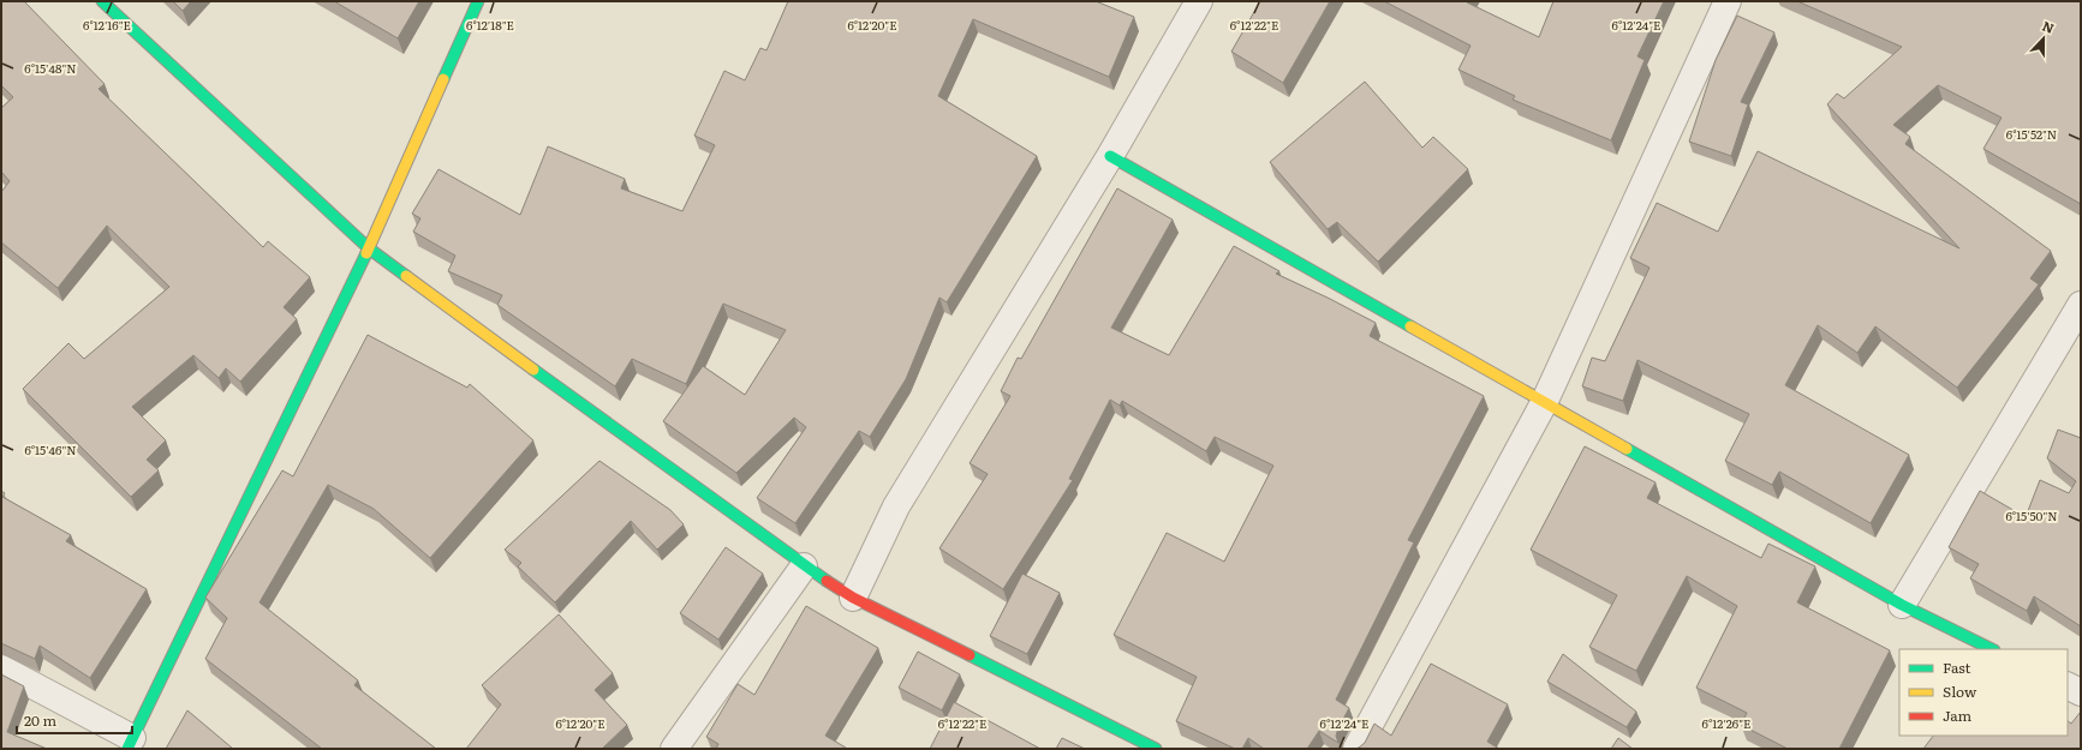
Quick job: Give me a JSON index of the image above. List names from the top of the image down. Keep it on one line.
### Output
{"legend":["Fast","Slow","Jam"],"scale_bar":"20 m","north":"top","coordinates":["6°12'16\"E","6°12'18\"E","6°12'20\"E","6°12'22\"E","6°12'24\"E","6°15'48\"N","6°15'52\"N","6°15'46\"N","6°15'50\"N","6°12'26\"E"]}
